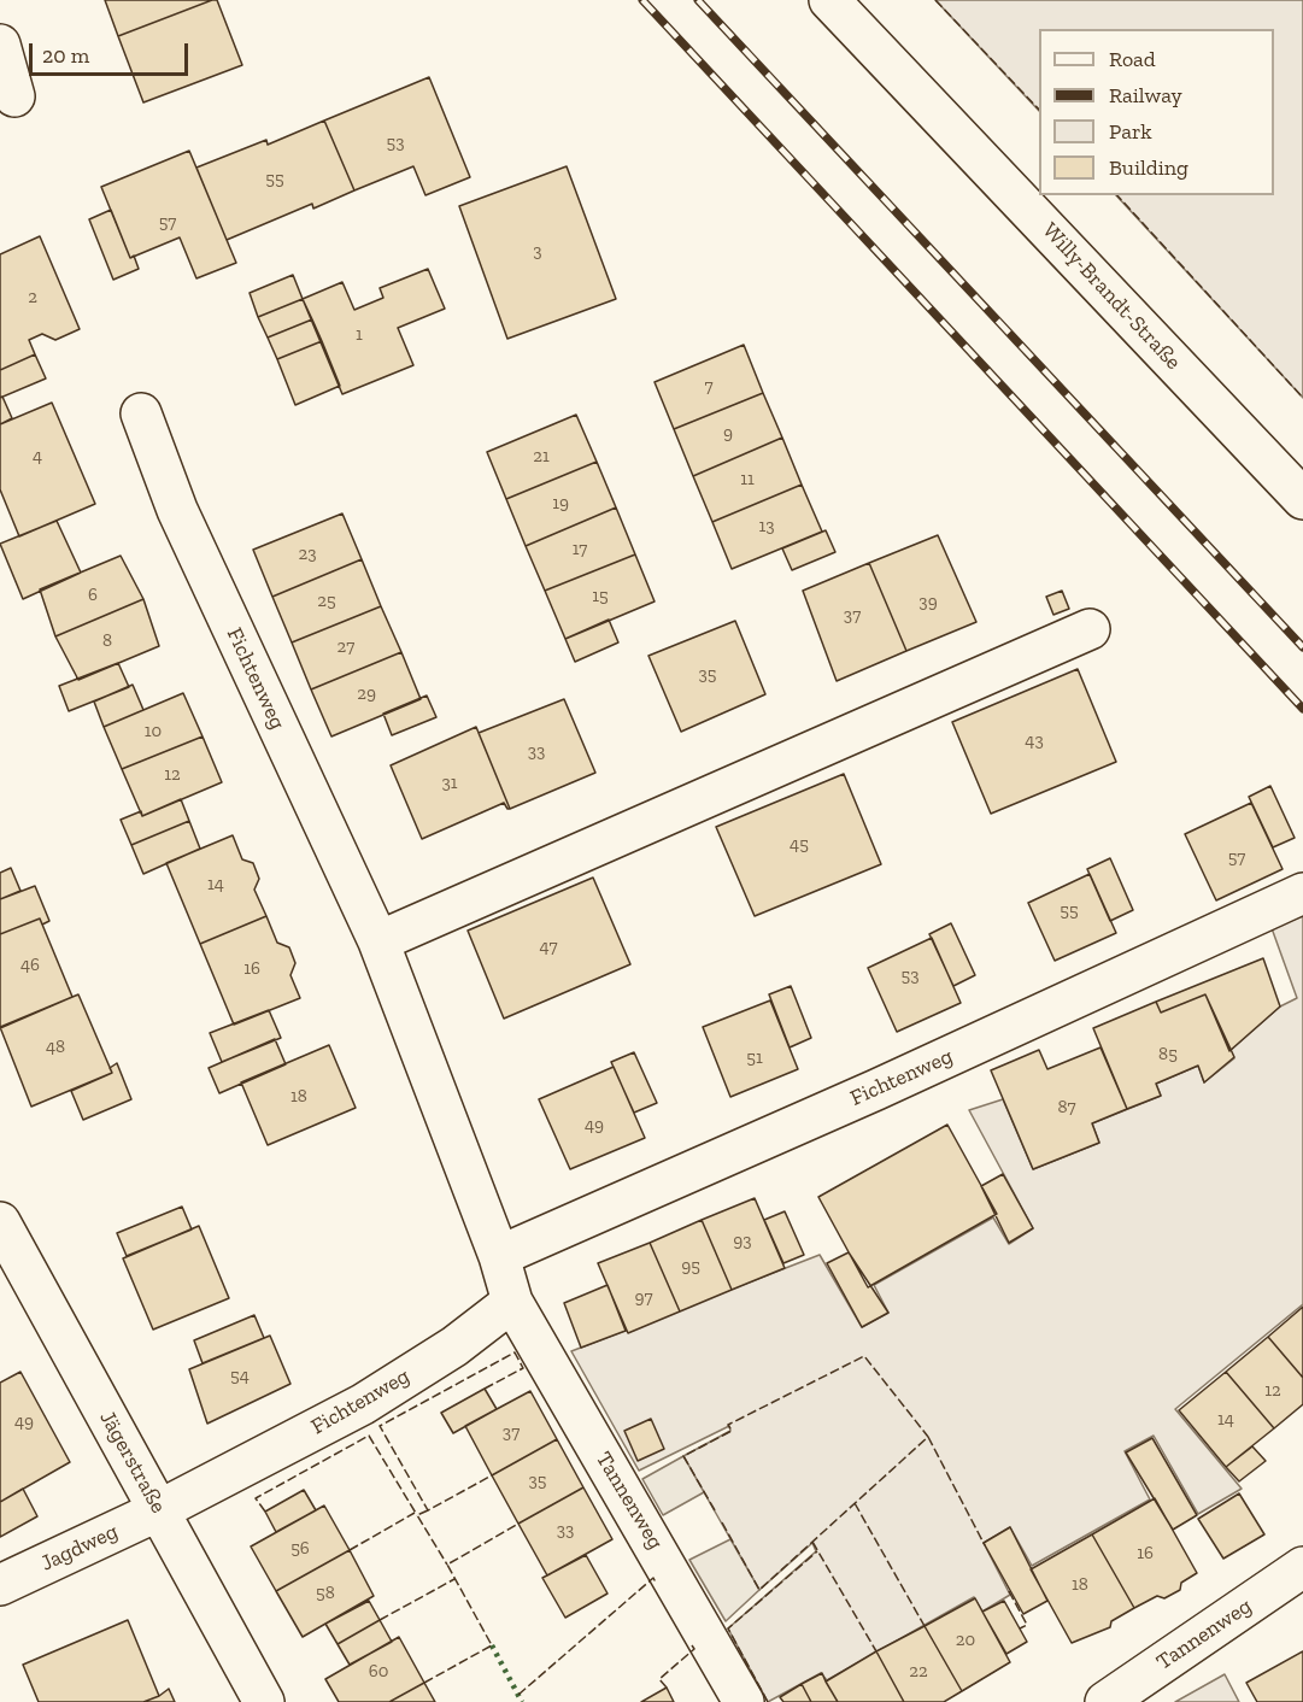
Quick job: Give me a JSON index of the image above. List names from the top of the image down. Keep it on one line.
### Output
{"streets":{"street":["Willy-Brandt-Straße","Fichtenweg","Jägerstraße","Tannenweg","Jagdweg"]},"crossings":[["Fichtenweg","Jägerstraße"],["Fichtenweg","Tannenweg"],["Fichtenweg","Jagdweg"],["Jägerstraße","Jagdweg"]],"house_numbers":["53","55","57","3","2","1","7","9","4","21","11","19","13","17","23","6","15","25","39","37","8","27","35","29","10","43","33","12","31","45","57","14","55","47","46","16","53","48","85","51","18","87","49","93","95","97","54","12","14","49","37","35","33","56","16","18","58","20","60","22"],"legend":["Road","Railway","Park","Building"],"scale_bar":"20 m"}
